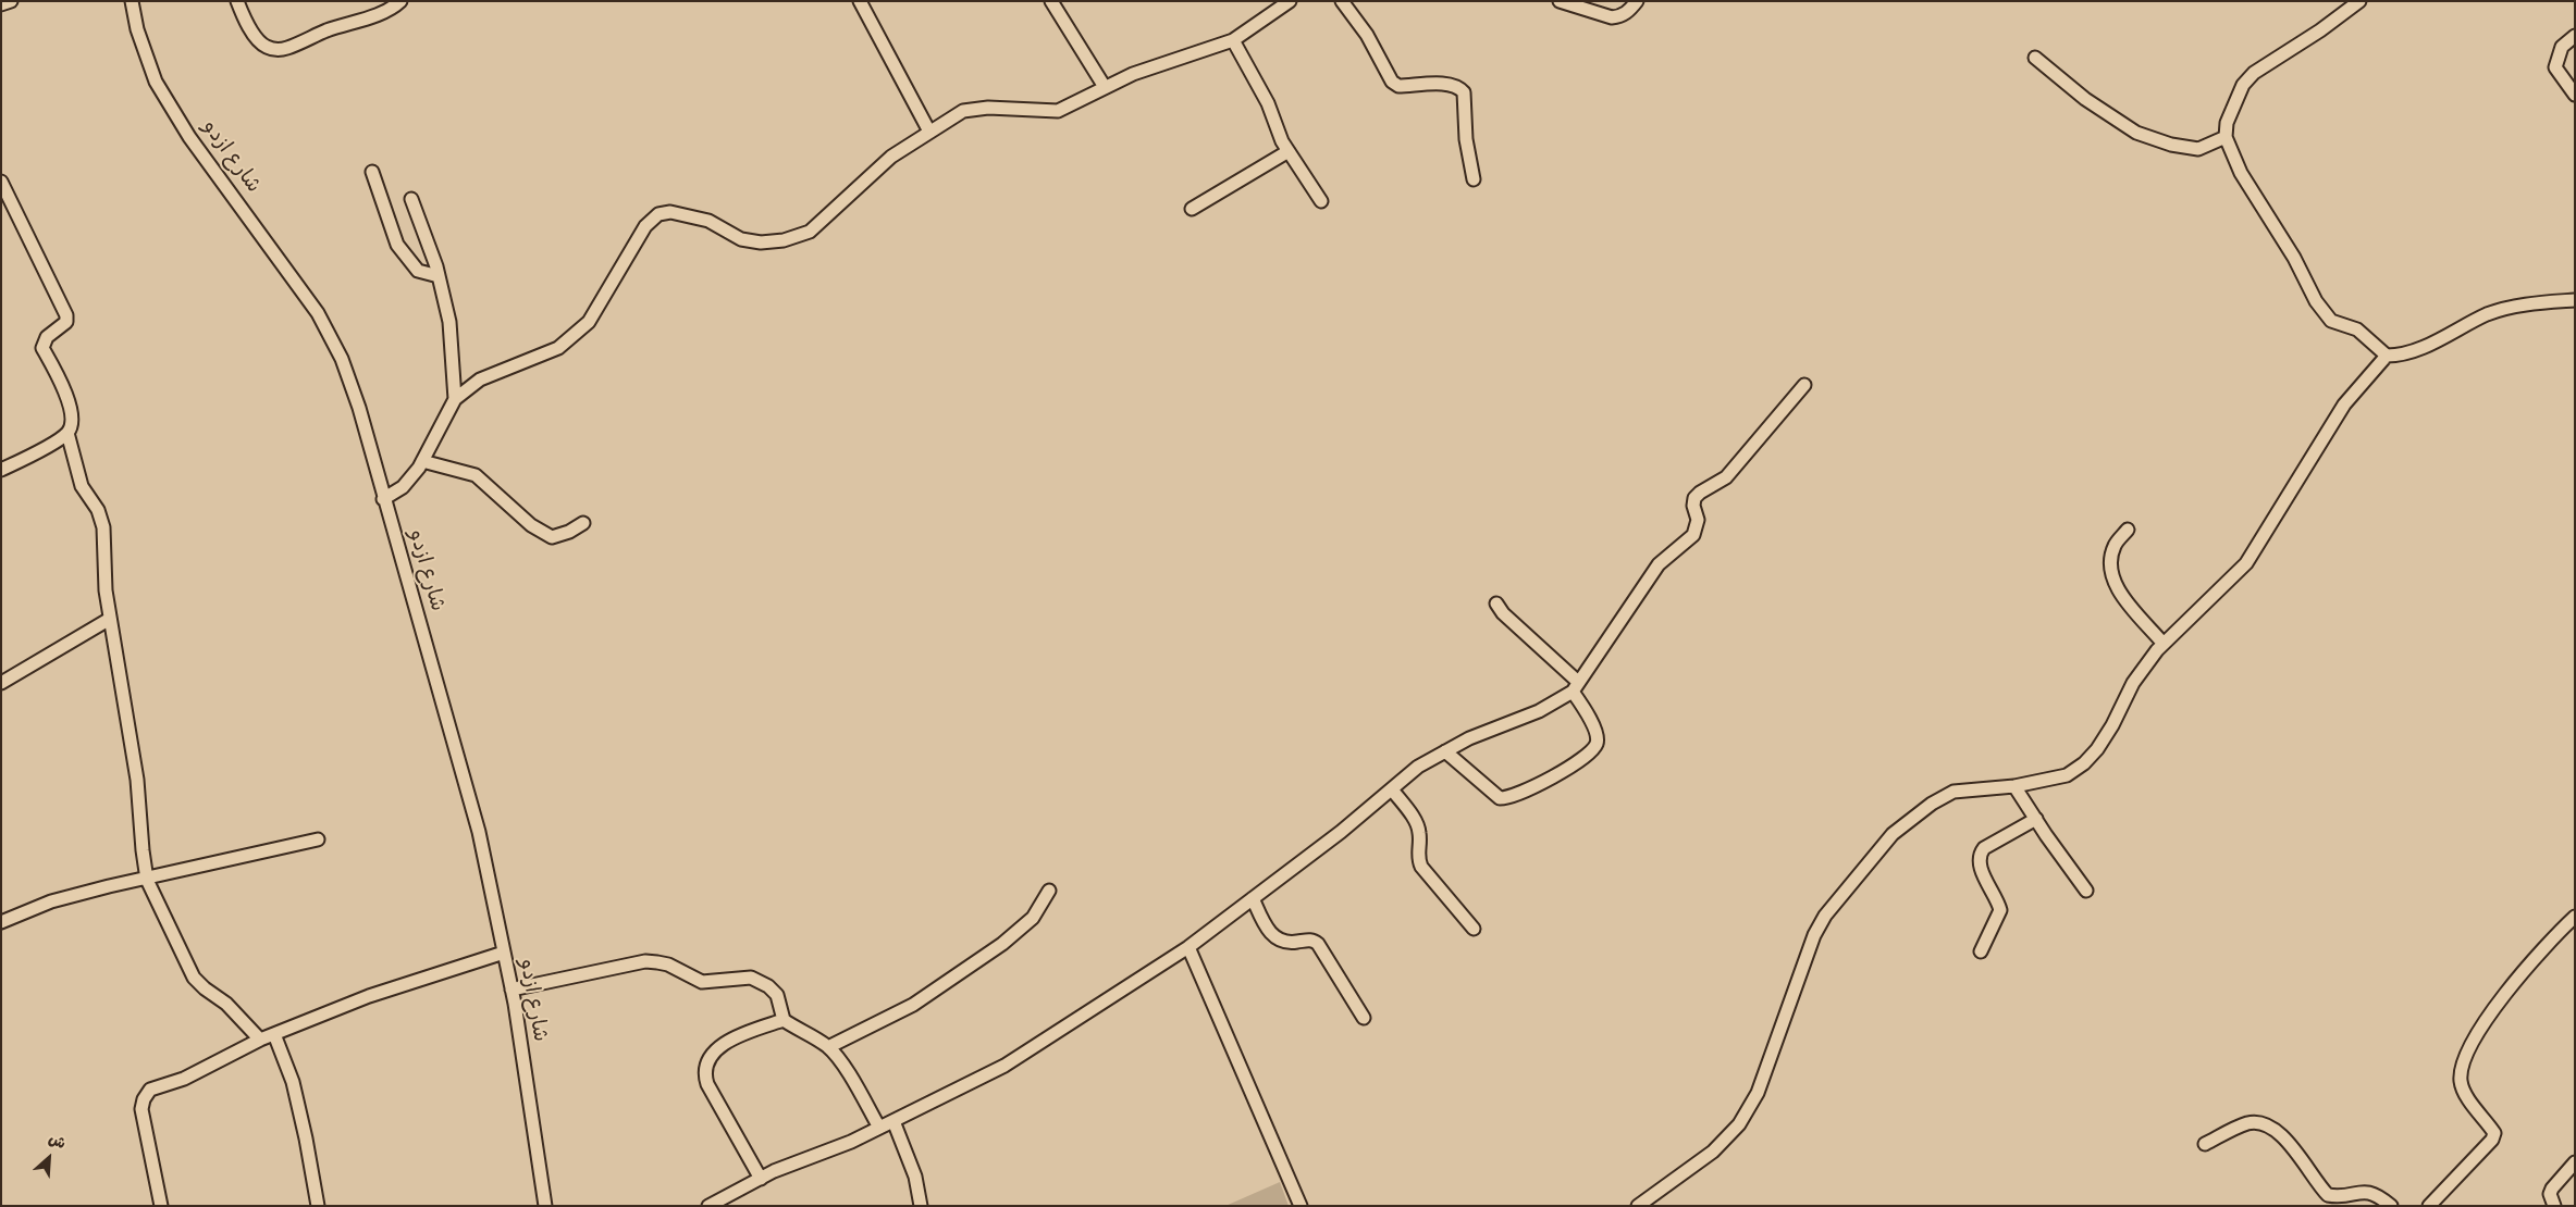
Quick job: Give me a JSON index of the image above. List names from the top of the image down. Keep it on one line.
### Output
{"streets":{"street":["شارع ازدو"]},"north":"top right"}
